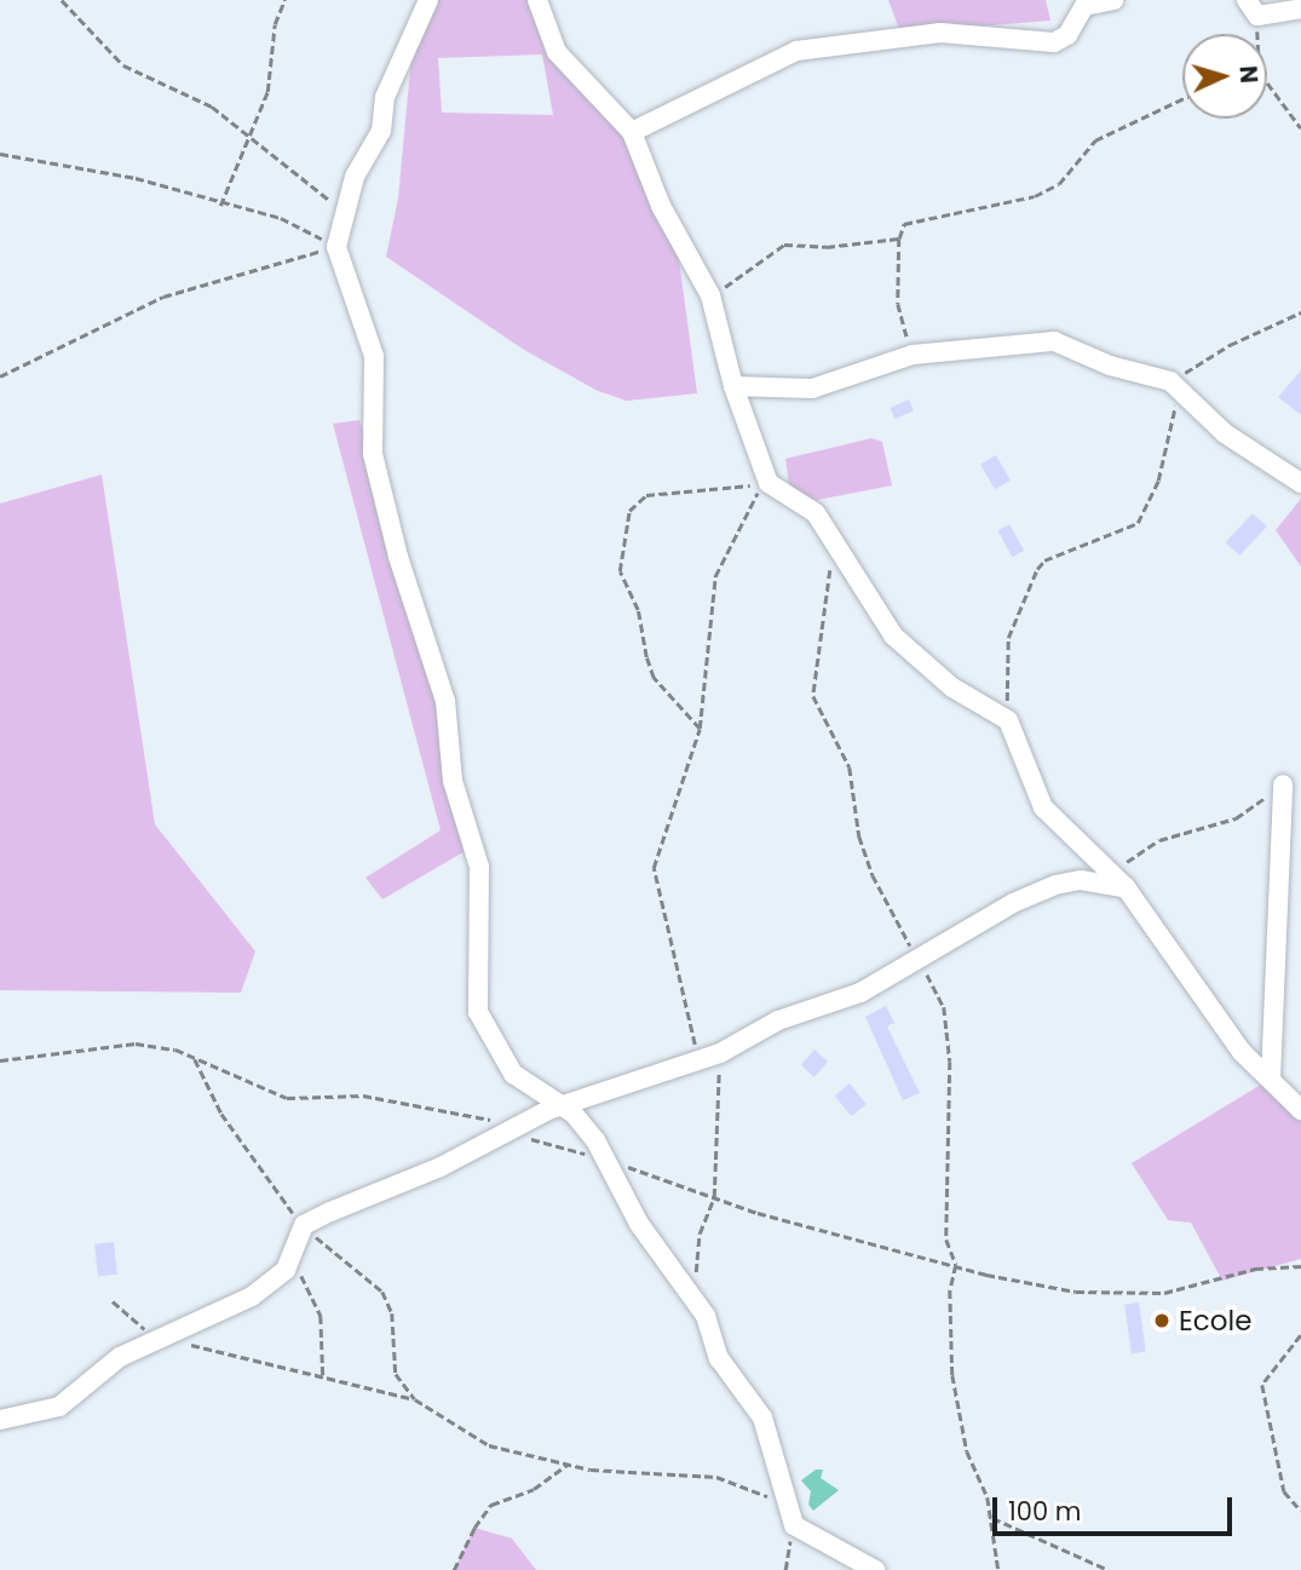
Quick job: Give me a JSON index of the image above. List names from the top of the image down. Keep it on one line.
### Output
{"places":["Ecole"],"scale_bar":"100 m","north":"right"}
